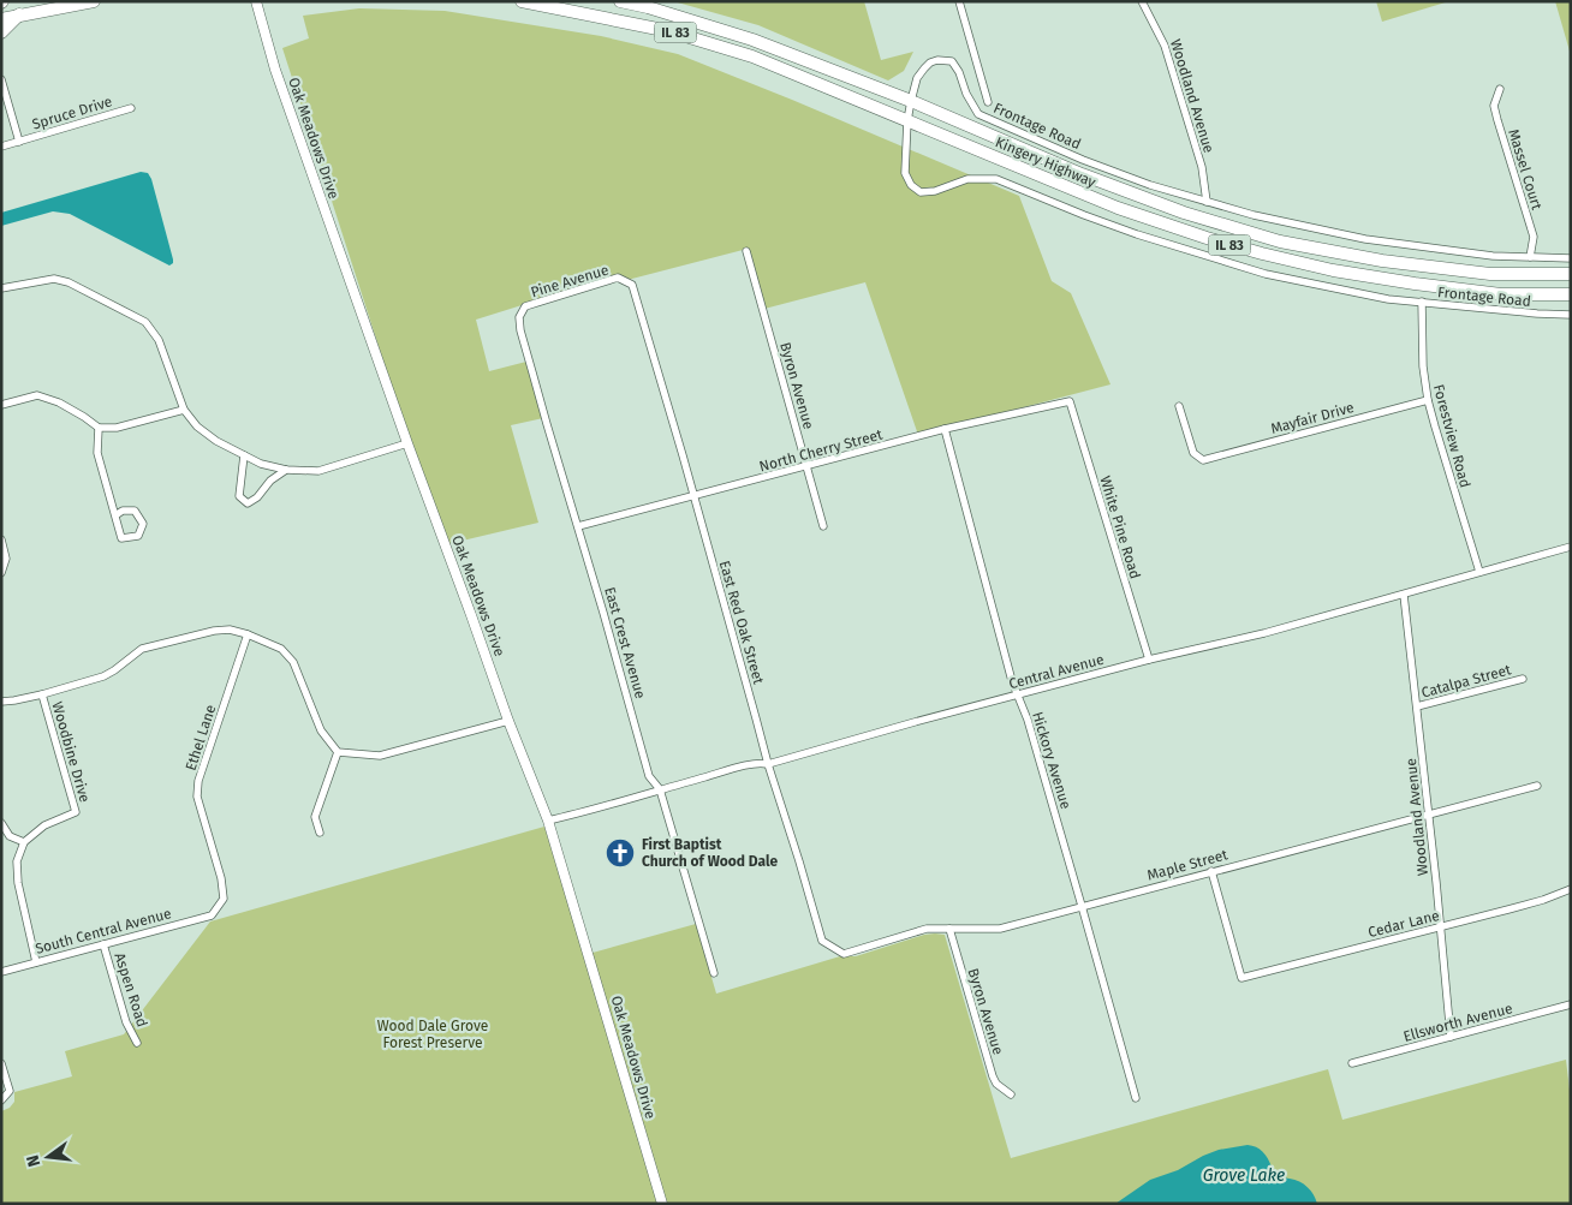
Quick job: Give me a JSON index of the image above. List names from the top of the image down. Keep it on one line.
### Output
{"streets":{"highway":["IL 83","Kingery Highway"],"street":["Woodland Avenue","Spruce Drive","Frontage Road","Oak Meadows Drive","Massel Court","Pine Avenue","Byron Avenue","Mayfair Drive","Forestview Road","North Cherry Street","White Pine Road","East Red Oak Street","East Crest Avenue","Central Avenue","Catalpa Street","Ethel Lane","Woodbine Drive","Hickory Avenue","Maple Street","Cedar Lane","South Central Avenue","Aspen Road","Ellsworth Avenue"]},"crossings":[["Woodland Avenue","Frontage Road"],["Woodland Avenue","Central Avenue"],["Woodland Avenue","Catalpa Street"],["Woodland Avenue","Maple Street"],["Woodland Avenue","Cedar Lane"],["Woodland Avenue","Ellsworth Avenue"],["Frontage Road","Kingery Highway"],["Frontage Road","Massel Court"],["Frontage Road","Forestview Road"],["Oak Meadows Drive","Central Avenue"],["Pine Avenue","East Red Oak Street"],["Pine Avenue","East Crest Avenue"],["Byron Avenue","North Cherry Street"],["Byron Avenue","Maple Street"],["Mayfair Drive","Forestview Road"],["Forestview Road","Central Avenue"],["North Cherry Street","White Pine Road"],["North Cherry Street","East Red Oak Street"],["North Cherry Street","East Crest Avenue"],["North Cherry Street","Hickory Avenue"],["White Pine Road","Central Avenue"],["East Red Oak Street","Central Avenue"],["East Red Oak Street","Maple Street"],["East Crest Avenue","Central Avenue"],["Central Avenue","Hickory Avenue"],["Ethel Lane","South Central Avenue"],["Hickory Avenue","Maple Street"],["Maple Street","Cedar Lane"],["South Central Avenue","Aspen Road"]],"water":["Grove Lake"],"parks":["Wood Dale Grove Forest Preserve"],"places":{"church":["First Baptist Church of Wood Dale"]},"north":"left"}
